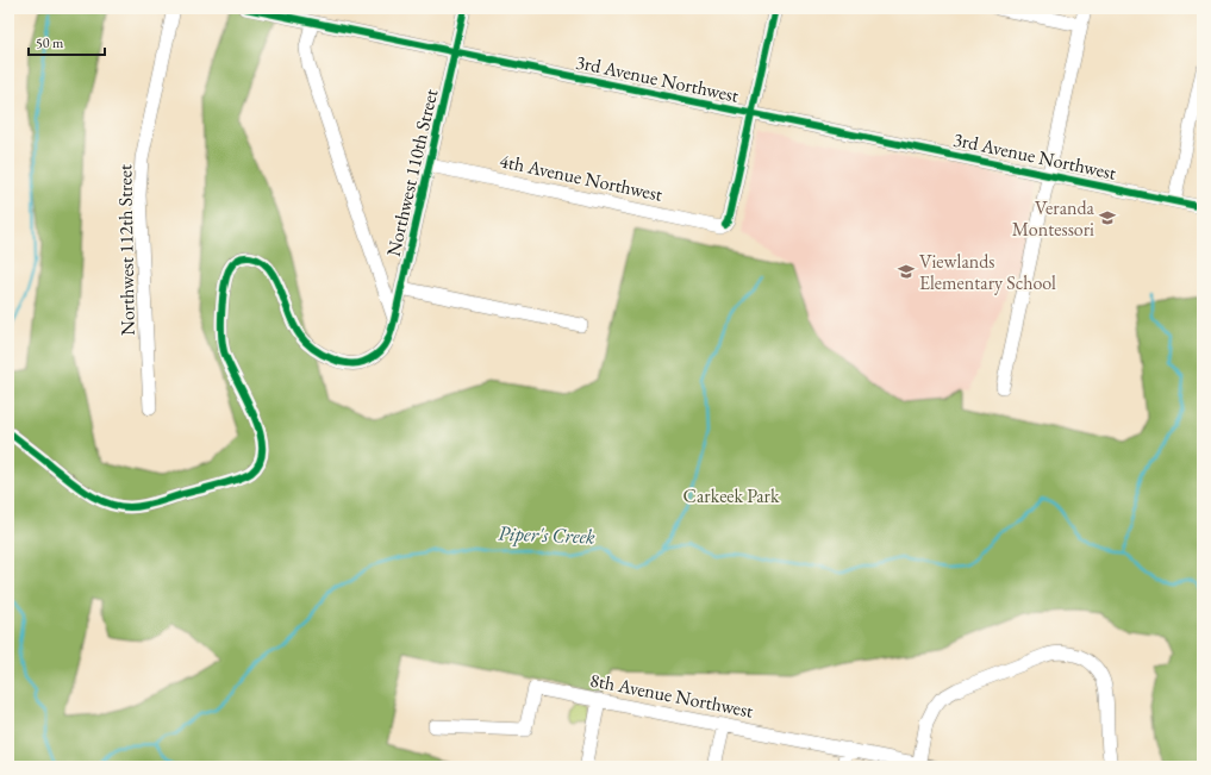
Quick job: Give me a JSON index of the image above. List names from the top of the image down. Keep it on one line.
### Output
{"streets":{"street":["3rd Avenue Northwest","Northwest 110th Street","4th Avenue Northwest","Northwest 112th Street","8th Avenue Northwest"]},"crossings":[["3rd Avenue Northwest","Northwest 110th Street"],["3rd Avenue Northwest","4th Avenue Northwest"],["Northwest 110th Street","4th Avenue Northwest"]],"water":["Piper's Creek"],"parks":["Carkeek Park"],"places":{"school or university":["Veranda Montessori","Viewlands Elementary School"]},"scale_bar":"50 m"}
